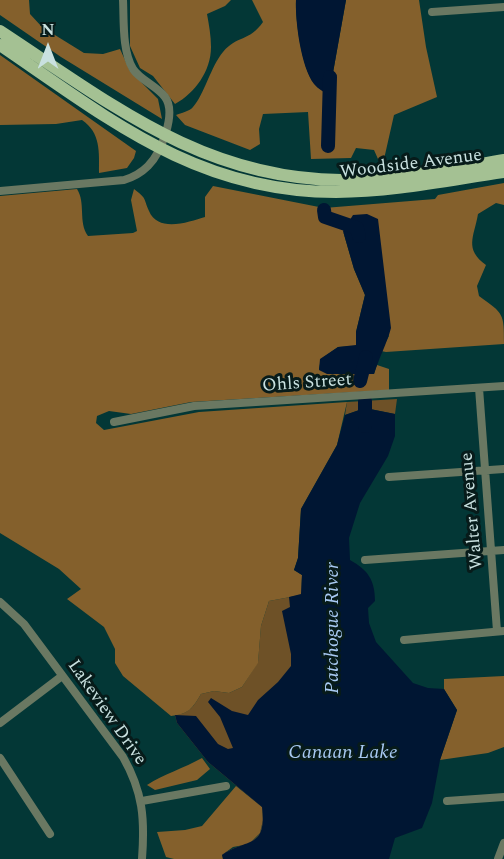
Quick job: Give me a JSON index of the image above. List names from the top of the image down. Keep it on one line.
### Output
{"streets":{"main road":["Woodside Avenue"],"street":["Ohls Street","Walter Avenue","Lakeview Drive"]},"crossings":[["Ohls Street","Walter Avenue"]],"water":["Patchogue River","Canaan Lake"],"north":"top"}
